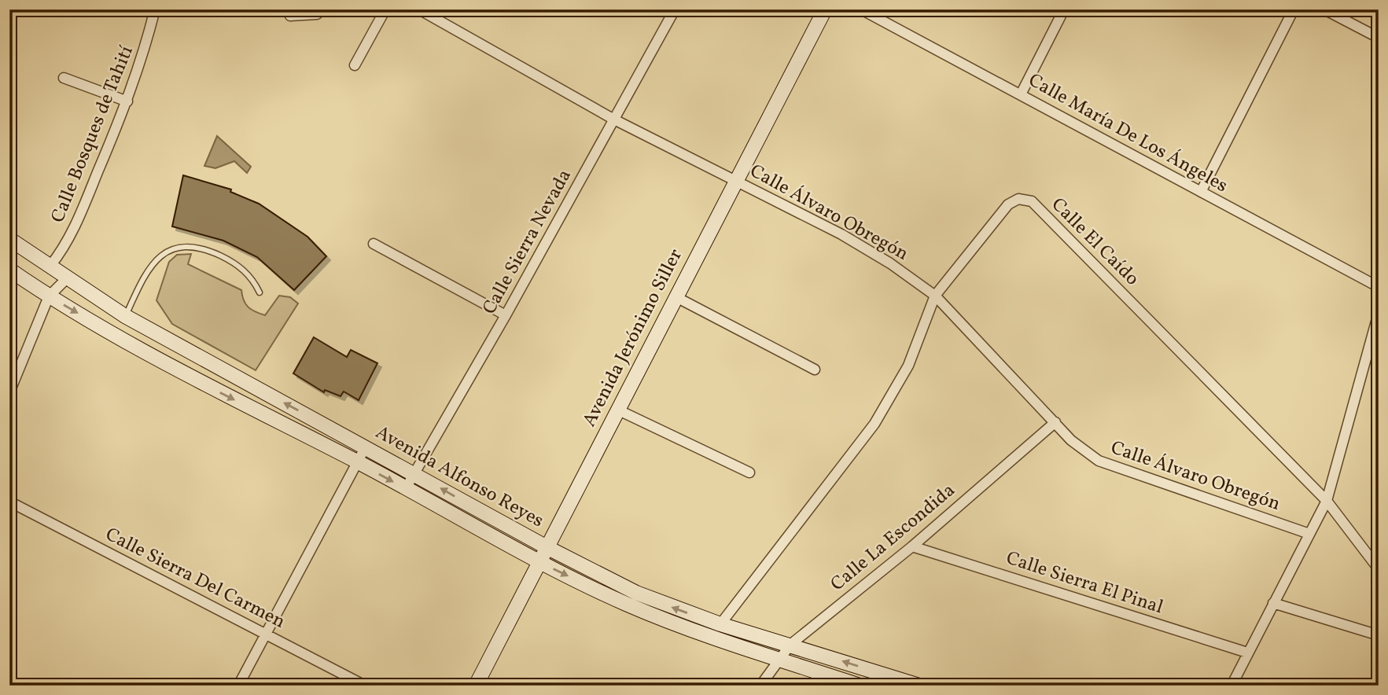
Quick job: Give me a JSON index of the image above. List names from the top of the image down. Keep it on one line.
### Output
{"streets":{"main road":["Avenida Jerónimo Siller","Avenida Alfonso Reyes"],"street":["Calle María De Los Ángeles","Calle Bosques de Tahití","Calle Álvaro Obregón","Calle Sierra Nevada","Calle El Caído","Calle La Escondida","Calle Sierra Del Carmen","Calle Sierra El Pinal"]},"crossings":[["Calle Bosques de Tahití","Avenida Alfonso Reyes"],["Calle Álvaro Obregón","Calle Sierra Nevada"],["Calle Álvaro Obregón","Calle El Caído"],["Calle Álvaro Obregón","Avenida Jerónimo Siller"],["Calle Álvaro Obregón","Calle La Escondida"],["Calle Sierra Nevada","Avenida Alfonso Reyes"],["Calle El Caído","Avenida Alfonso Reyes"],["Avenida Jerónimo Siller","Avenida Alfonso Reyes"],["Avenida Alfonso Reyes","Calle La Escondida"],["Calle La Escondida","Calle Sierra El Pinal"]]}
